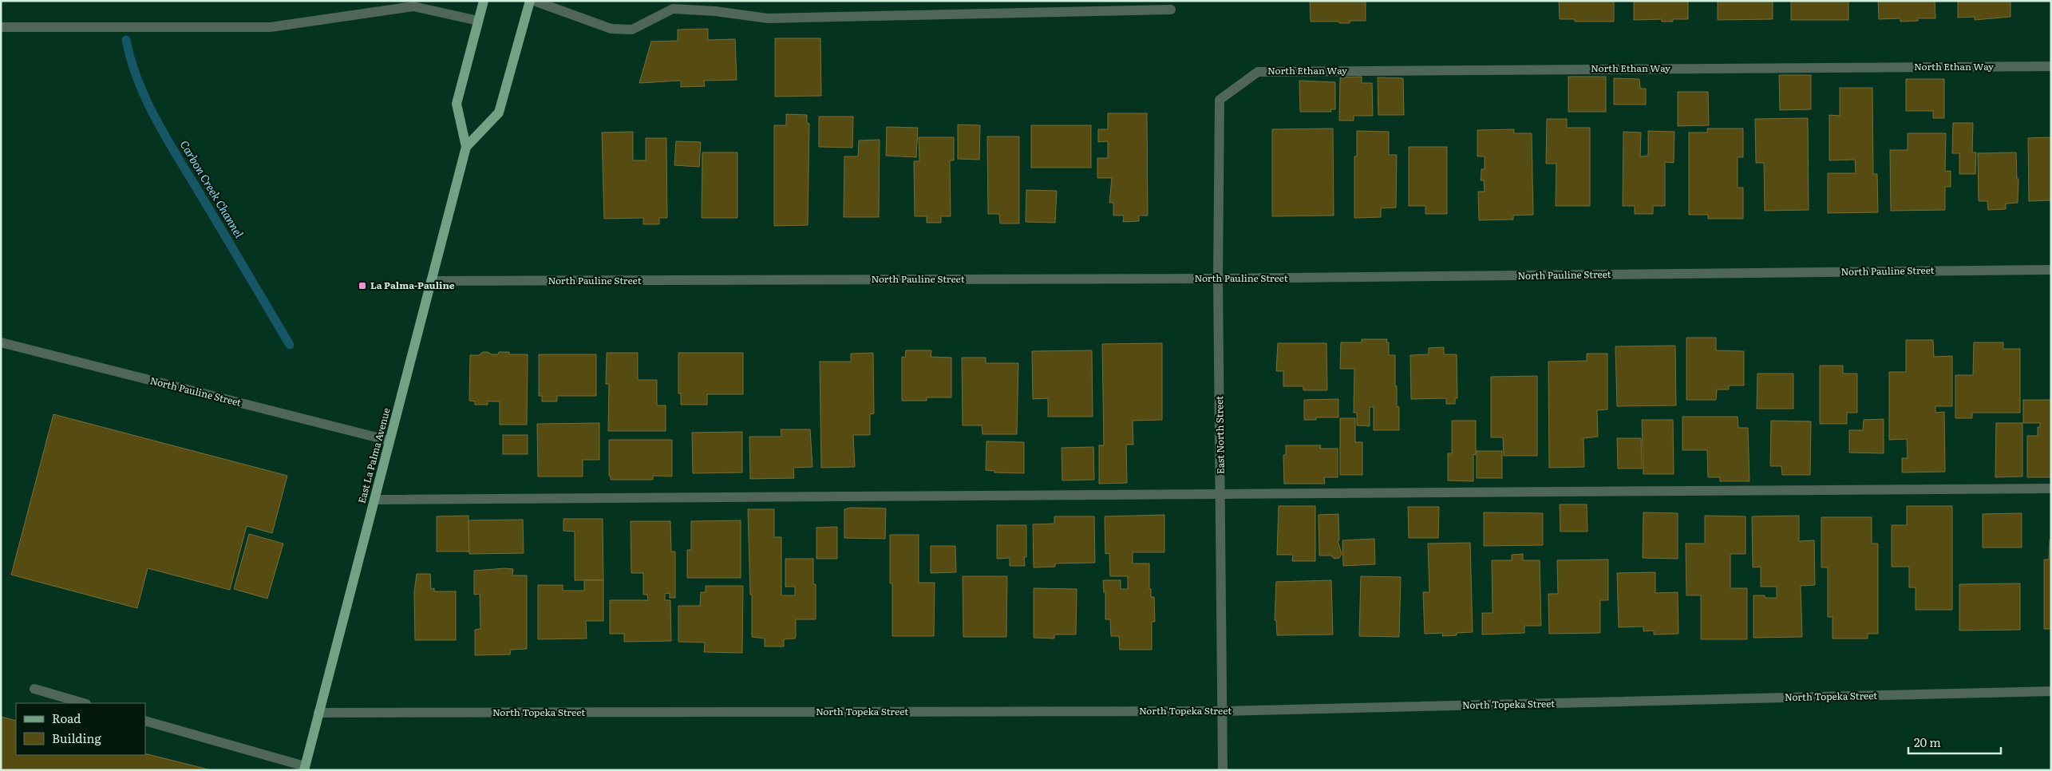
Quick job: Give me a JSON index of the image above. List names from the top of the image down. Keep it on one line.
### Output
{"streets":{"main road":["East La Palma Avenue"],"street":["North Ethan Way","North Pauline Street","East North Street","North Topeka Street"]},"crossings":[["North Ethan Way","East North Street"],["North Pauline Street","East North Street"],["North Pauline Street","East La Palma Avenue"],["East North Street","North Topeka Street"],["East La Palma Avenue","North Topeka Street"]],"water":["Carbon Creek Channel"],"places":{"transit":["La Palma-Pauline"]},"legend":["Road","Building"],"scale_bar":"20 m"}
